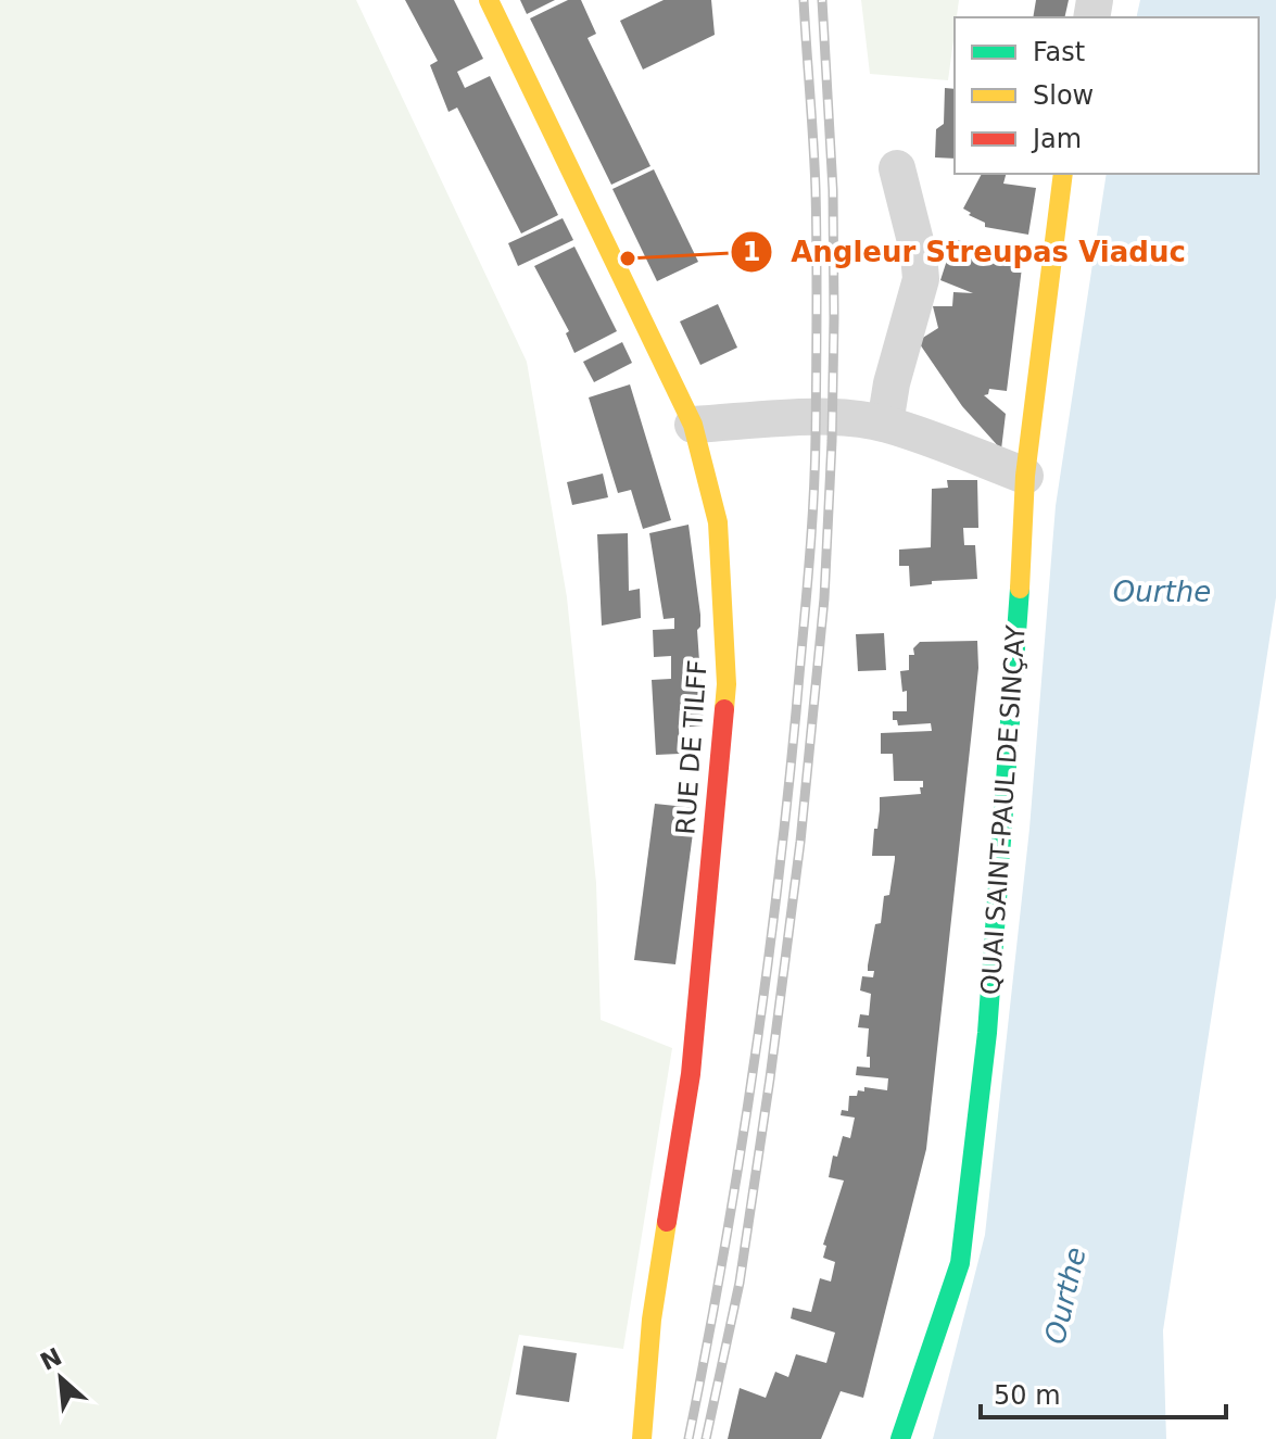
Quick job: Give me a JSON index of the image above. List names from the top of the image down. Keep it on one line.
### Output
{"streets":{"main road":["RUE DE TILFF","QUAI SAINT-PAUL DE SINÇAY"]},"water":["Ourthe"],"places":["Angleur Streupas Viaduc"],"legend":["Fast","Slow","Jam"],"scale_bar":"50 m","north":"top left"}
